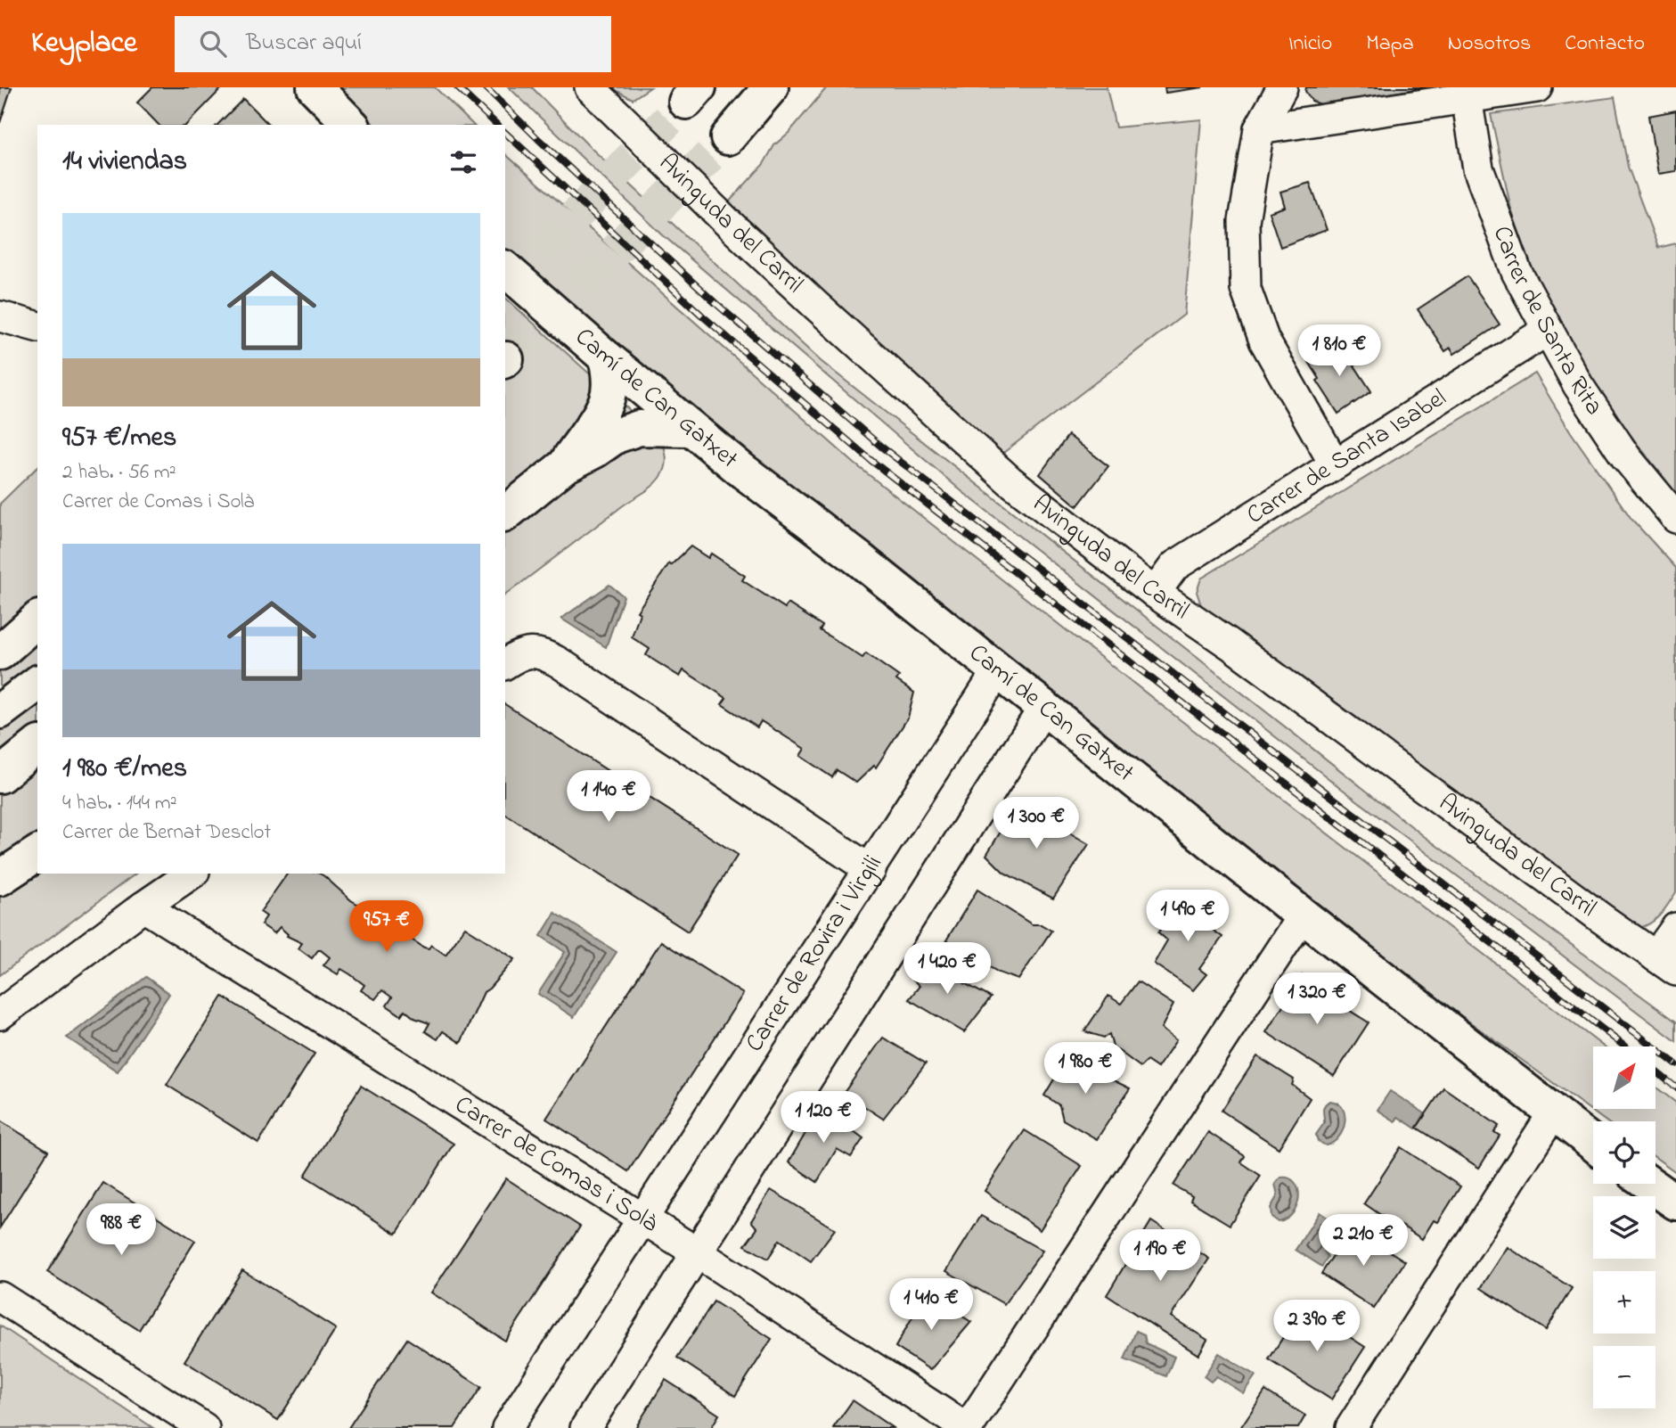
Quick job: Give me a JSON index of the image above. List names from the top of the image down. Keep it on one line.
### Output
{"streets":{"main road":["Camí de Can Gatxet"],"street":["Avinguda del Carril","Carrer de Santa Rita","Carrer de Santa Isabel","Carrer de Rovira i Virgili","Carrer de Comas i Solà"]},"crossings":[["Avinguda del Carril","Carrer de Santa Isabel"],["Carrer de Santa Rita","Carrer de Santa Isabel"],["Camí de Can Gatxet","Carrer de Rovira i Virgili"],["Carrer de Rovira i Virgili","Carrer de Comas i Solà"]],"north":"top right","page":{"header":"Keyplace","search":"Buscar aquí","nav":["Inicio","Mapa","Nosotros","Contacto"],"heading":"14 viviendas","list":[{"name":"957 €/mes","note":"2 hab. · 56 m² · Carrer de Comas i Solà"},{"name":"1 980 €/mes","note":"4 hab. · 144 m² · Carrer de Bernat Desclot"}],"price":["1 810 €","1 140 €","1 300 €","1 490 €","957 €","1 420 €","1 320 €","1 980 €","1 120 €","988 €","2 210 €","1 190 €","1 410 €","2 390 €"],"map_buttons":["+","−"]}}
